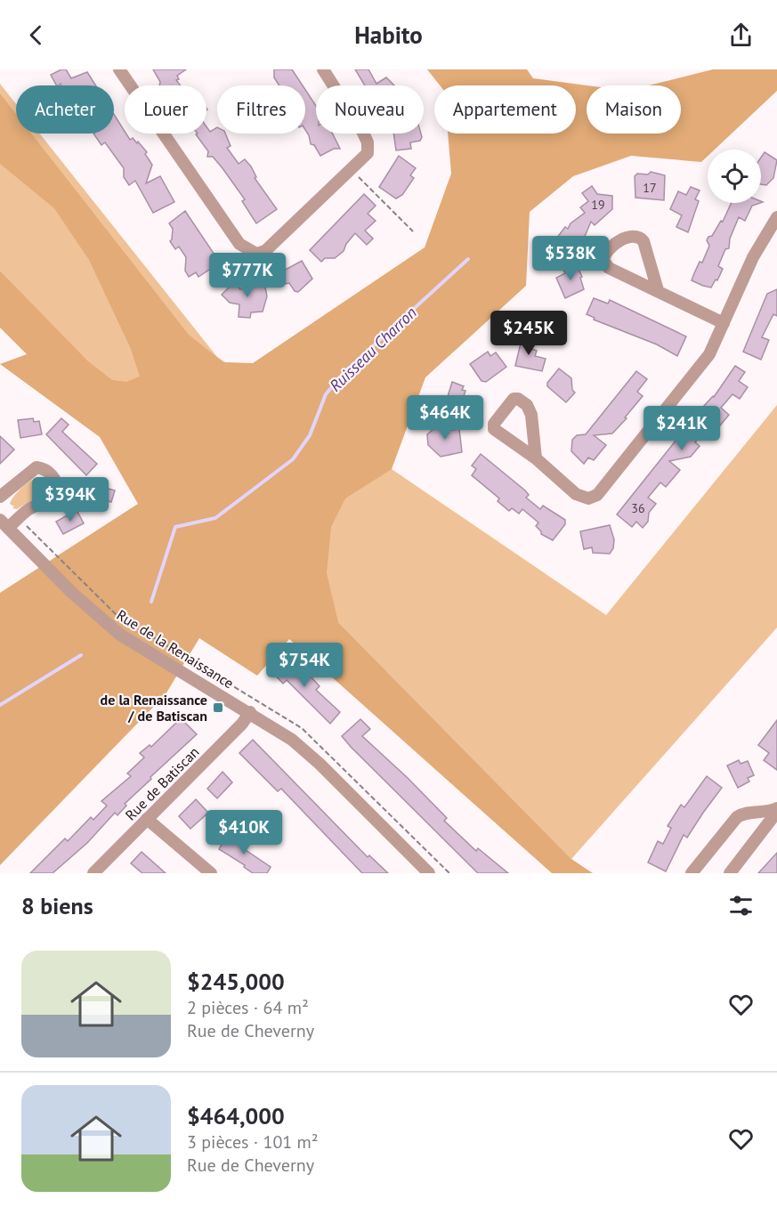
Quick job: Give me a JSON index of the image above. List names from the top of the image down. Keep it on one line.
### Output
{"streets":{"street":["Rue de la Renaissance","Rue de Batiscan"]},"crossings":[["Rue de la Renaissance","Rue de Batiscan"]],"water":["Ruisseau Charron"],"places":{"transit":["de la Renaissance / de Batiscan"]},"house_numbers":["17","19","36"],"page":{"header":"Habito","chip":["Acheter","Louer","Filtres","Nouveau","Appartement","Maison"],"price":["$538K","$777K","$245K","$464K","$241K","$394K","$754K","$410K"],"heading":"8 biens","list":[{"name":"$245,000","note":"2 pièces · 64 m² · Rue de Cheverny"},{"name":"$464,000","note":"3 pièces · 101 m² · Rue de Cheverny"}]}}
